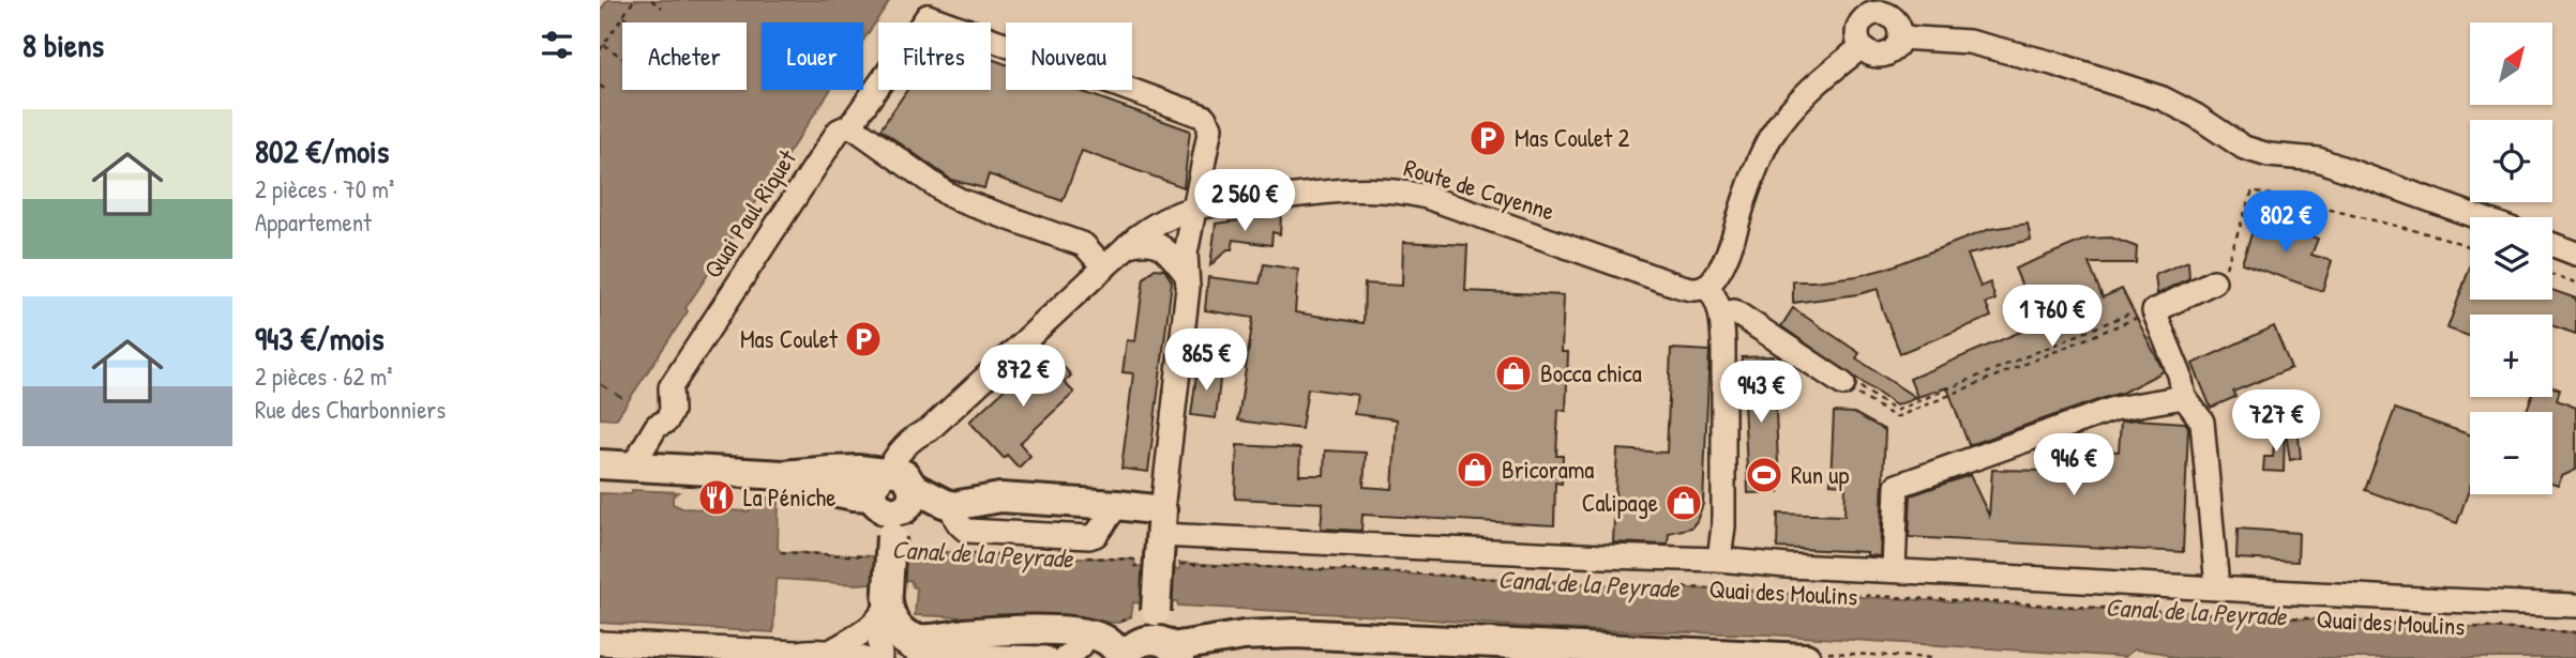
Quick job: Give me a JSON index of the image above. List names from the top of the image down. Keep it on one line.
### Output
{"streets":{"main road":["Quai des Moulins"],"street":["Route de Cayenne","Quai Paul Riquet"]},"crossings":[["Route de Cayenne","Quai des Moulins"]],"water":["Canal de la Peyrade"],"places":{"parking":["Mas Coulet 2","Mas Coulet"],"shop":["Bocca chica","Bricorama","Calipage"],"sports":["Run up"],"restaurant":["La Péniche"]},"north":"top right","page":{"heading":"8 biens","map_buttons":["+","−"],"chip":["Acheter","Louer","Filtres","Nouveau"],"list":[{"name":"802 €/mois","note":"2 pièces · 70 m² · Appartement"},{"name":"943 €/mois","note":"2 pièces · 62 m² · Rue des Charbonniers"}],"price":["2 560 €","802 €","1 760 €","865 €","872 €","943 €","727 €","946 €"]}}
